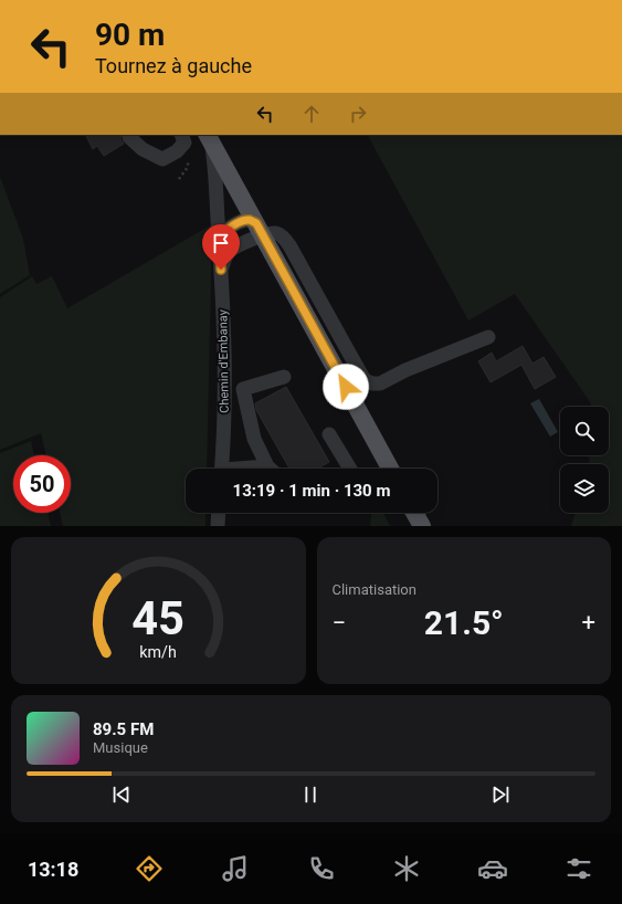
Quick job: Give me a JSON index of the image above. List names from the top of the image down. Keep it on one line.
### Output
{"streets":{"street":["Chemin d'Embanay"]},"page":{"turn":["90 m","Tournez à gauche"],"limit":"50","trip":"13:19 · 1 min · 130 m","tile":"Climatisation","heat":["−","21.5°","+"],"song":["89.5 FM","Musique"],"tabs":"13:18","gauge":["45","km/h"]}}
